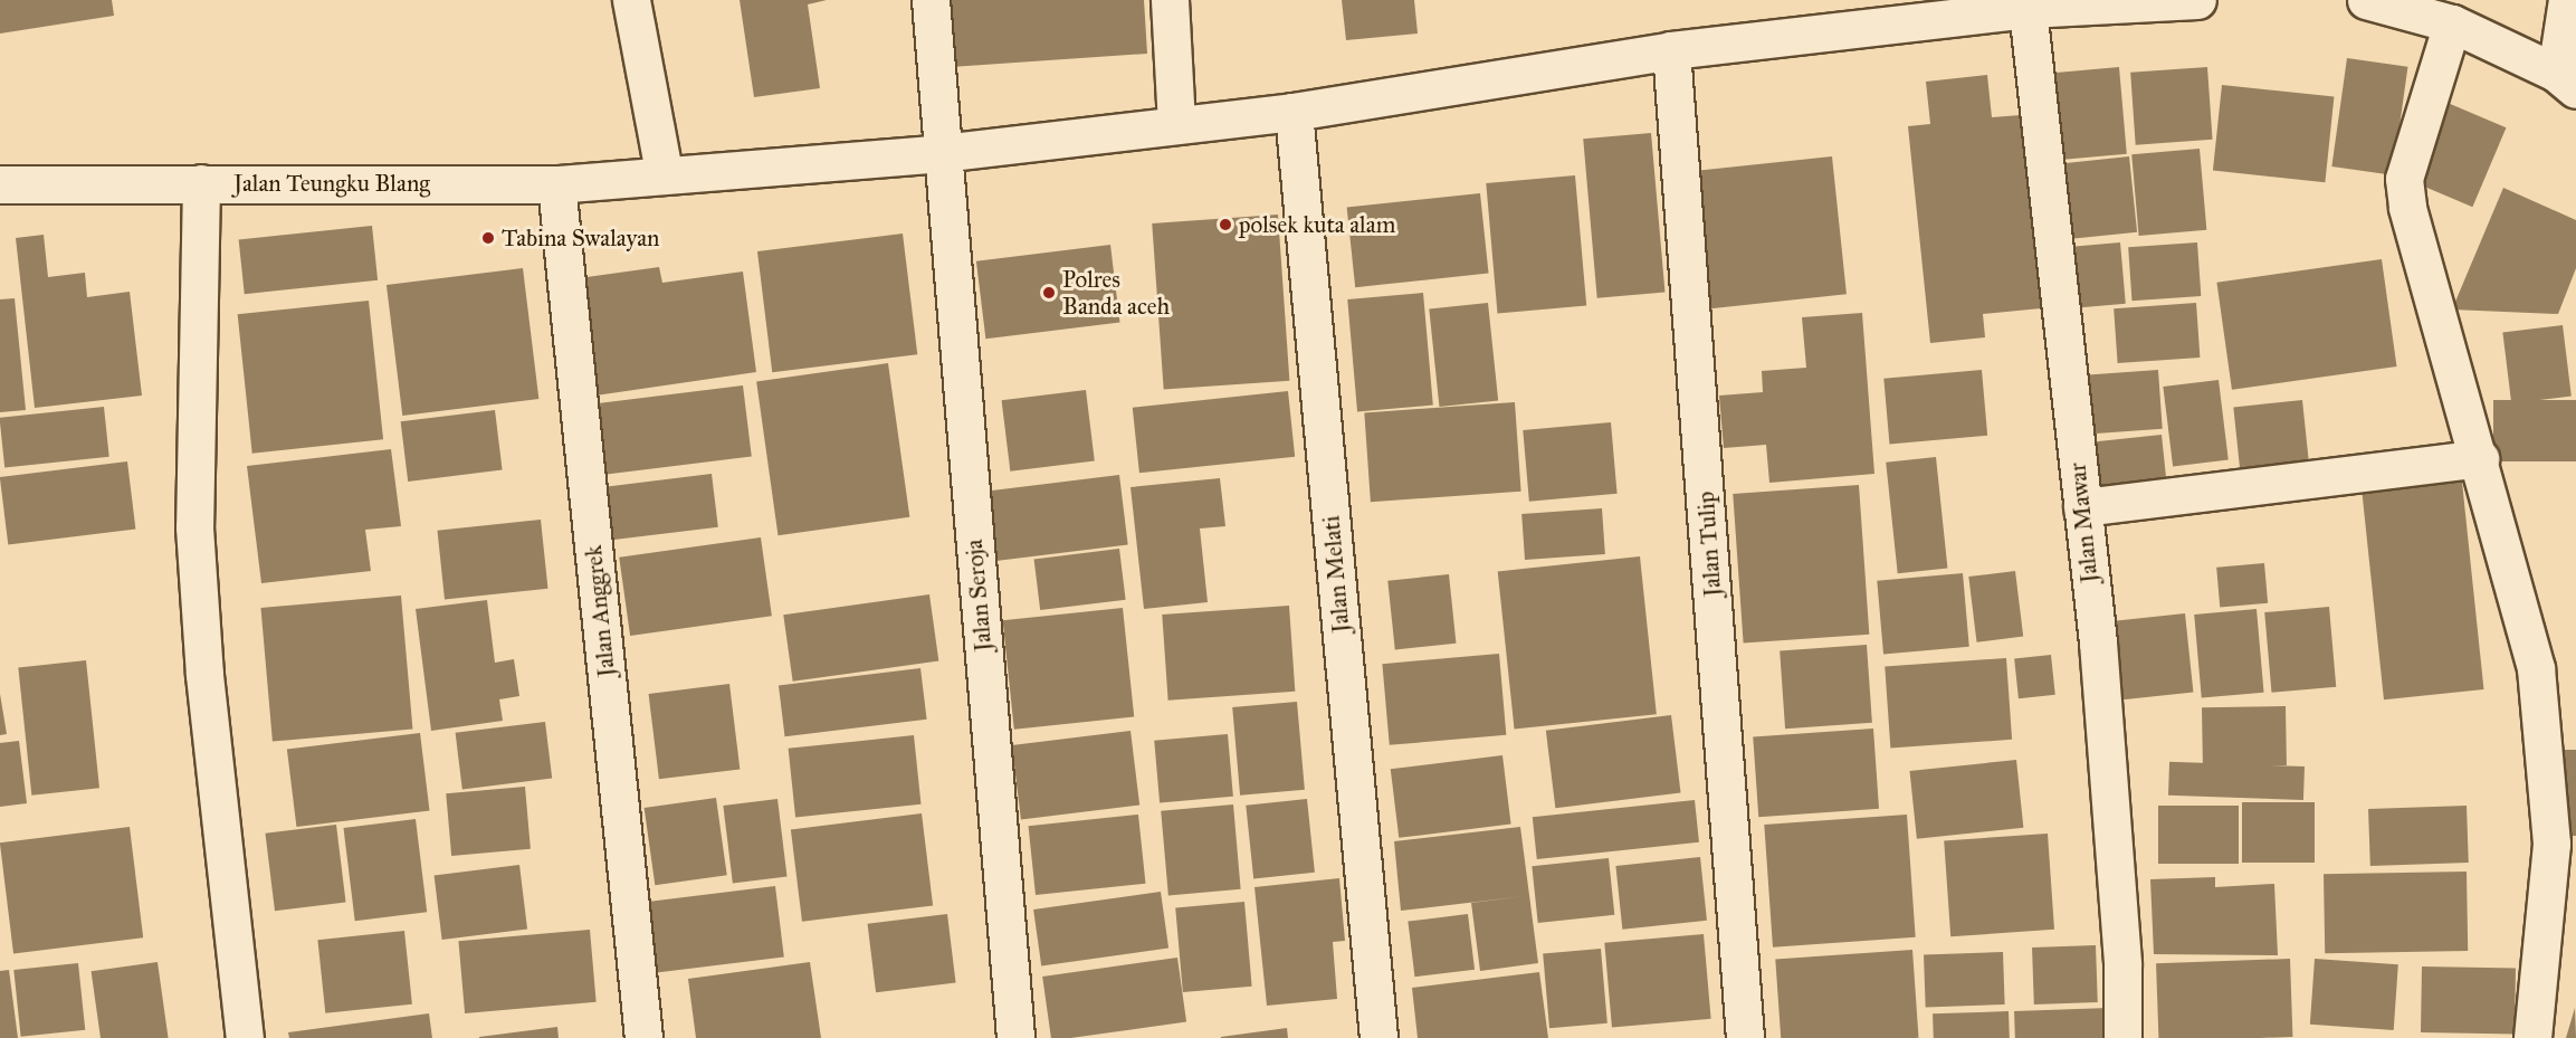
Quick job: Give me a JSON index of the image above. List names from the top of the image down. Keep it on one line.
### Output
{"streets":{"street":["Jalan Teungku Blang","Jalan Mawar","Jalan Tulip","Jalan Melati","Jalan Seroja","Jalan Anggrek"]},"crossings":[["Jalan Teungku Blang","Jalan Mawar"],["Jalan Teungku Blang","Jalan Tulip"],["Jalan Teungku Blang","Jalan Melati"],["Jalan Teungku Blang","Jalan Seroja"],["Jalan Teungku Blang","Jalan Anggrek"]],"places":["polsek kuta alam","Tabina Swalayan","Polres Banda aceh"]}
